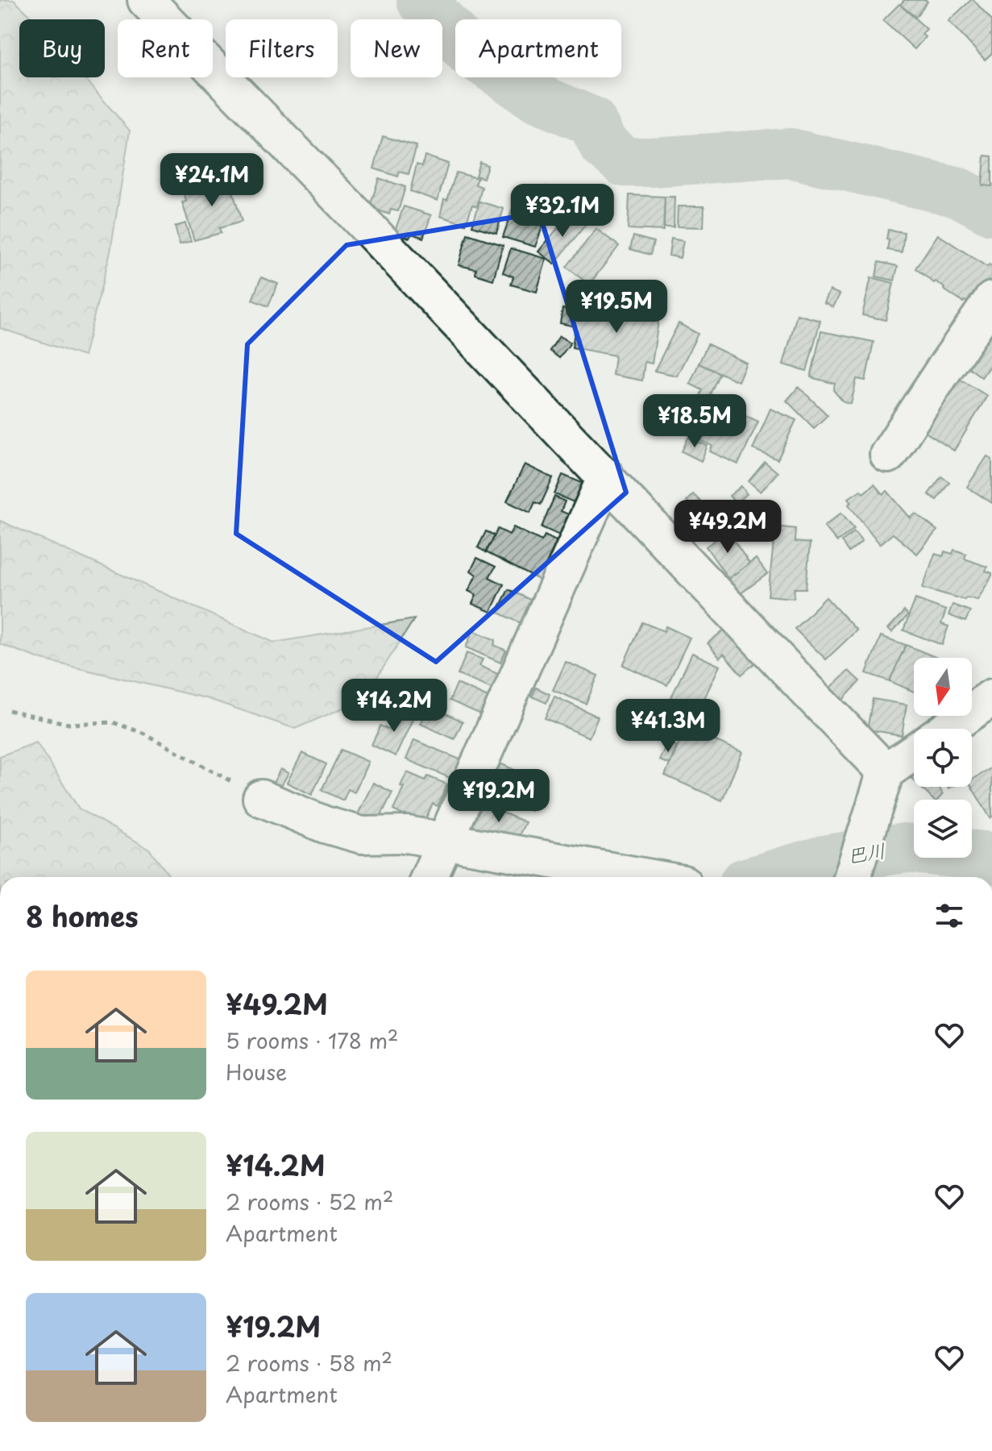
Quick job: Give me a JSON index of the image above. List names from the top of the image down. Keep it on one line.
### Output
{"water":["巴川"],"north":"bottom","page":{"chip":["Buy","Rent","Filters","New","Apartment"],"price":["¥24.1M","¥32.1M","¥19.5M","¥18.5M","¥49.2M","¥14.2M","¥41.3M","¥19.2M"],"heading":"8 homes","list":[{"name":"¥49.2M","note":"5 rooms · 178 m² · House"},{"name":"¥14.2M","note":"2 rooms · 52 m² · Apartment"},{"name":"¥19.2M","note":"2 rooms · 58 m² · Apartment"}]}}
